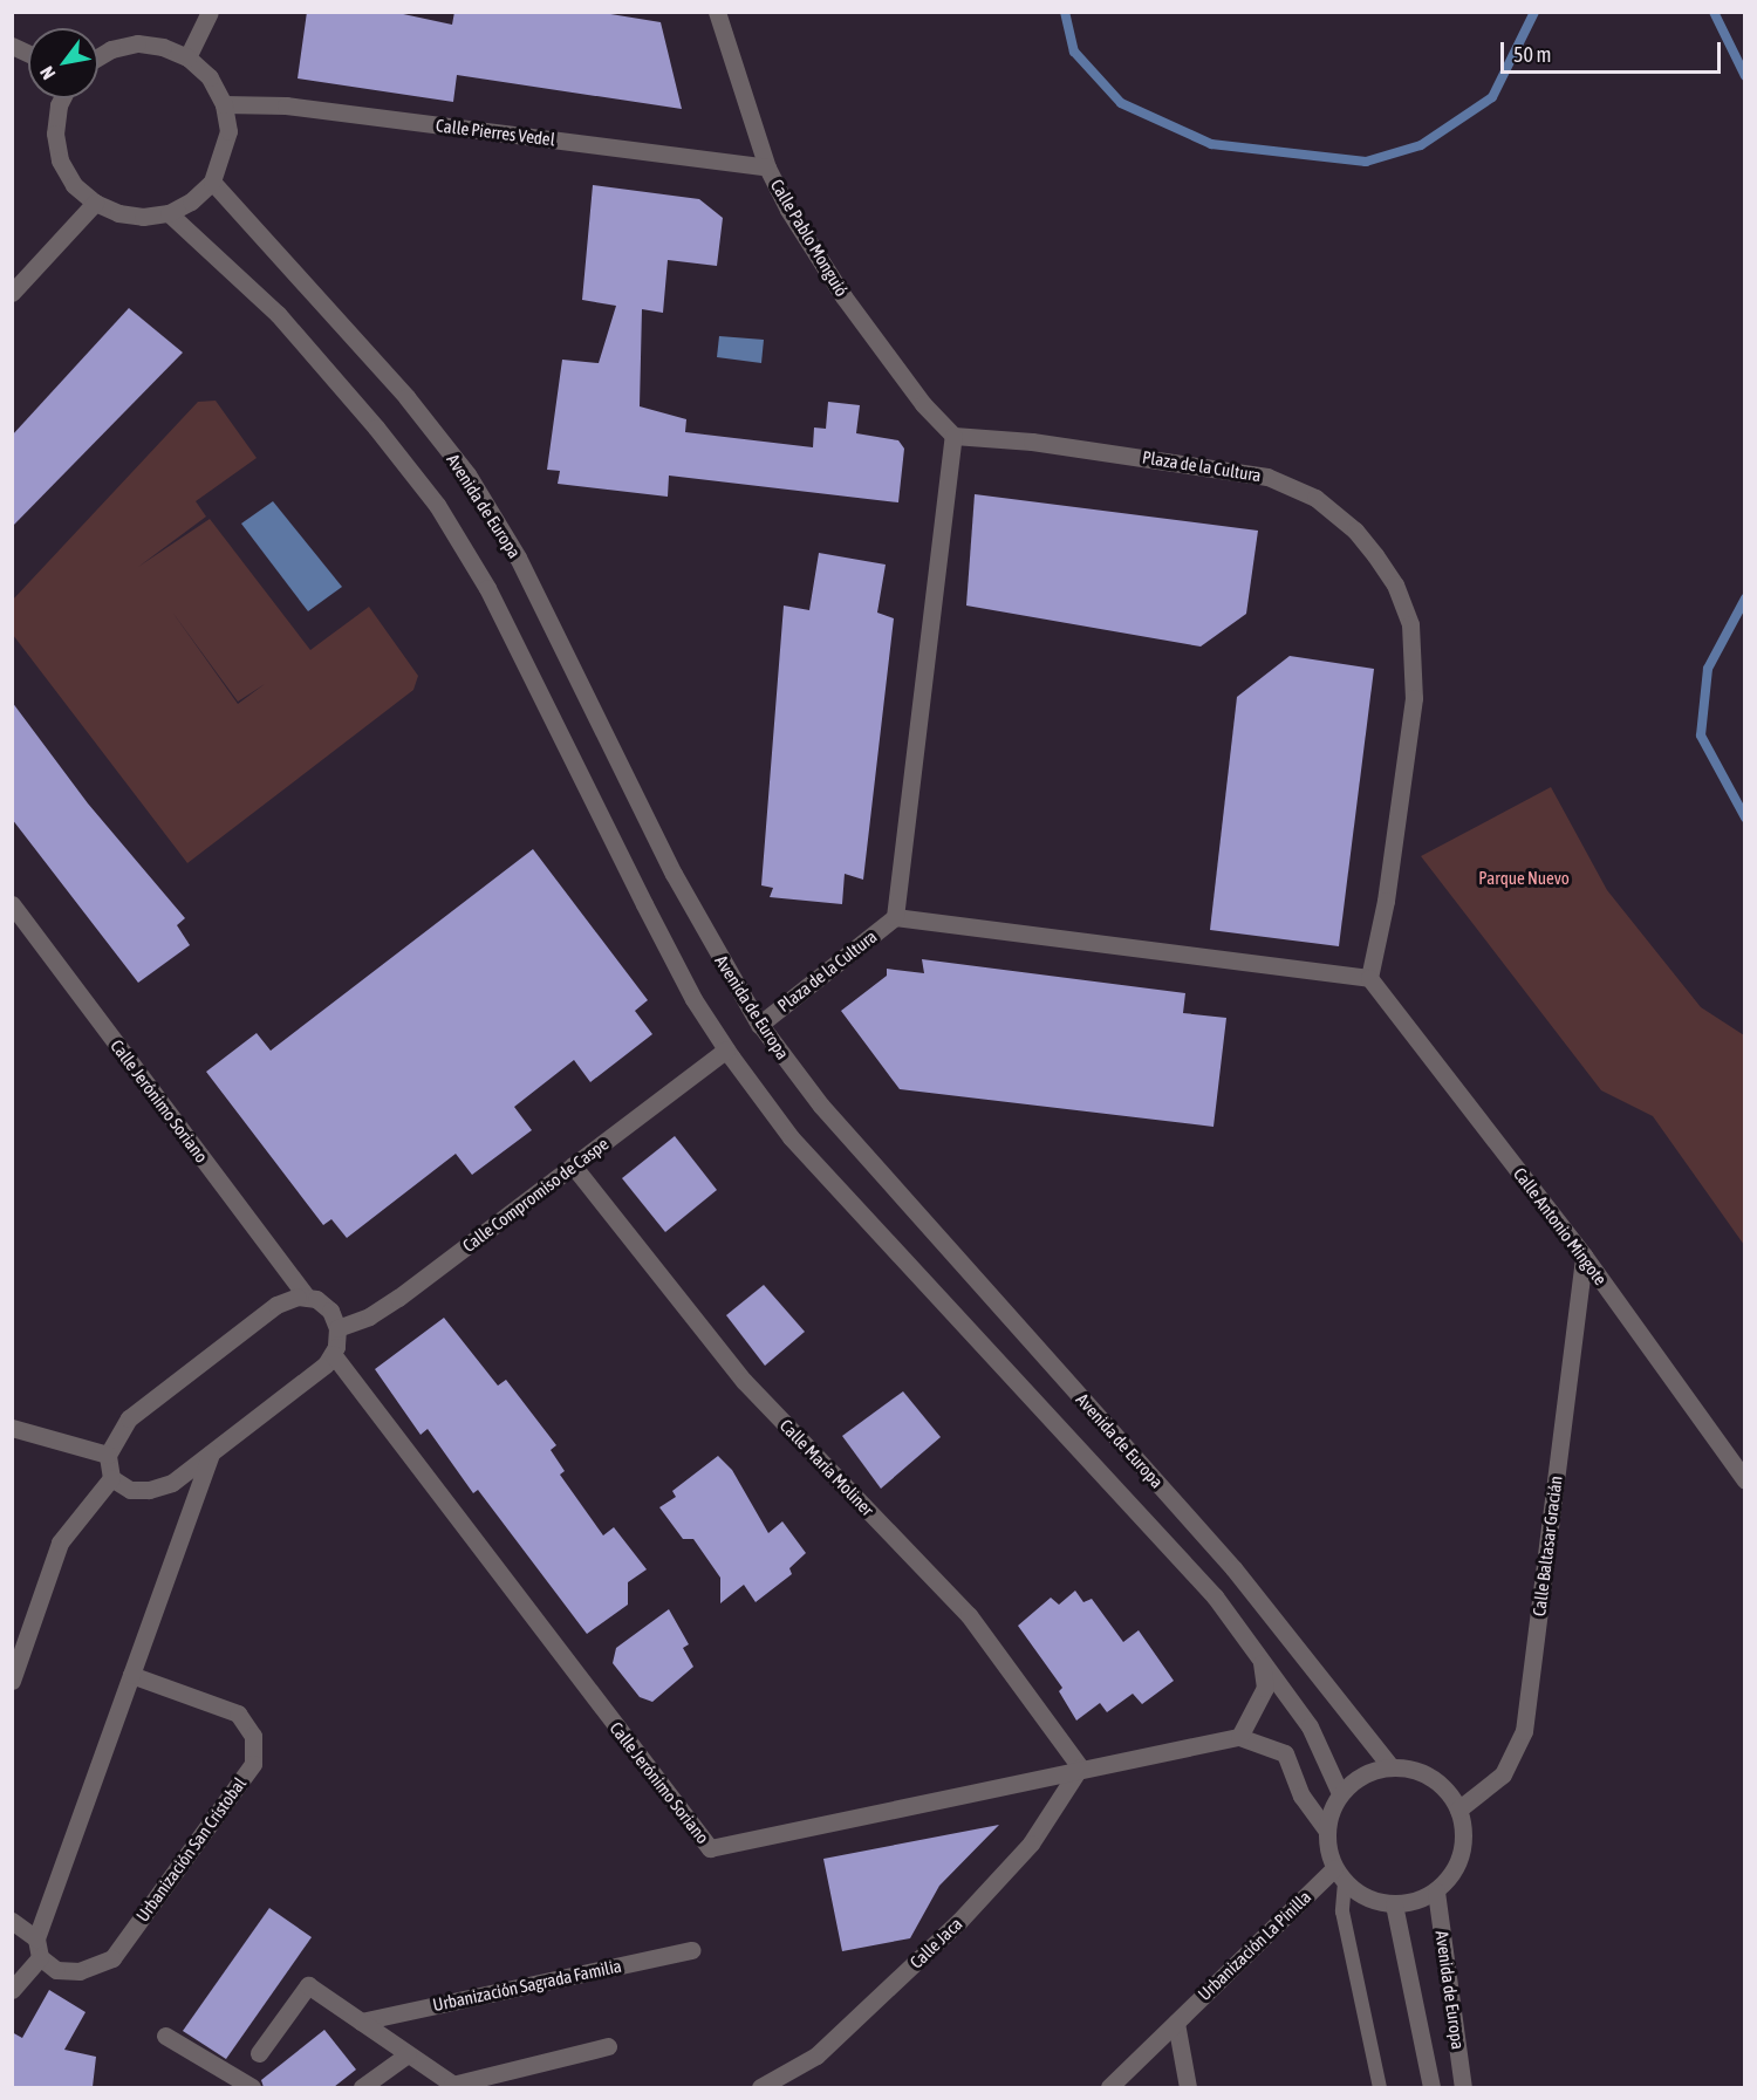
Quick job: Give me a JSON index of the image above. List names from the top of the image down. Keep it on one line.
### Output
{"streets":{"street":["Calle Pierres Vedel","Calle Pablo Monguió","Plaza de la Cultura","Avenida de Europa","Calle Jerónimo Soriano","Calle Compromiso de Caspe","Calle Antonio Mingote","Calle María Moliner","Calle Baltasar Gracián","Urbanización San Cristobal","Calle Jaca","Urbanización La Pinilla","Urbanización Sagrada Familia"]},"crossings":[["Calle Pierres Vedel","Calle Pablo Monguió"],["Calle Pablo Monguió","Plaza de la Cultura"],["Plaza de la Cultura","Avenida de Europa"],["Plaza de la Cultura","Calle Antonio Mingote"],["Avenida de Europa","Calle Compromiso de Caspe"],["Avenida de Europa","Calle Baltasar Gracián"],["Avenida de Europa","Urbanización La Pinilla"],["Calle Jerónimo Soriano","Calle Compromiso de Caspe"],["Calle Jerónimo Soriano","Calle María Moliner"],["Calle Jerónimo Soriano","Calle Jaca"],["Calle Compromiso de Caspe","Calle María Moliner"],["Calle Antonio Mingote","Calle Baltasar Gracián"],["Calle María Moliner","Calle Jaca"],["Calle Baltasar Gracián","Urbanización La Pinilla"]],"parks":["Parque Nuevo"],"scale_bar":"50 m","north":"bottom left"}
